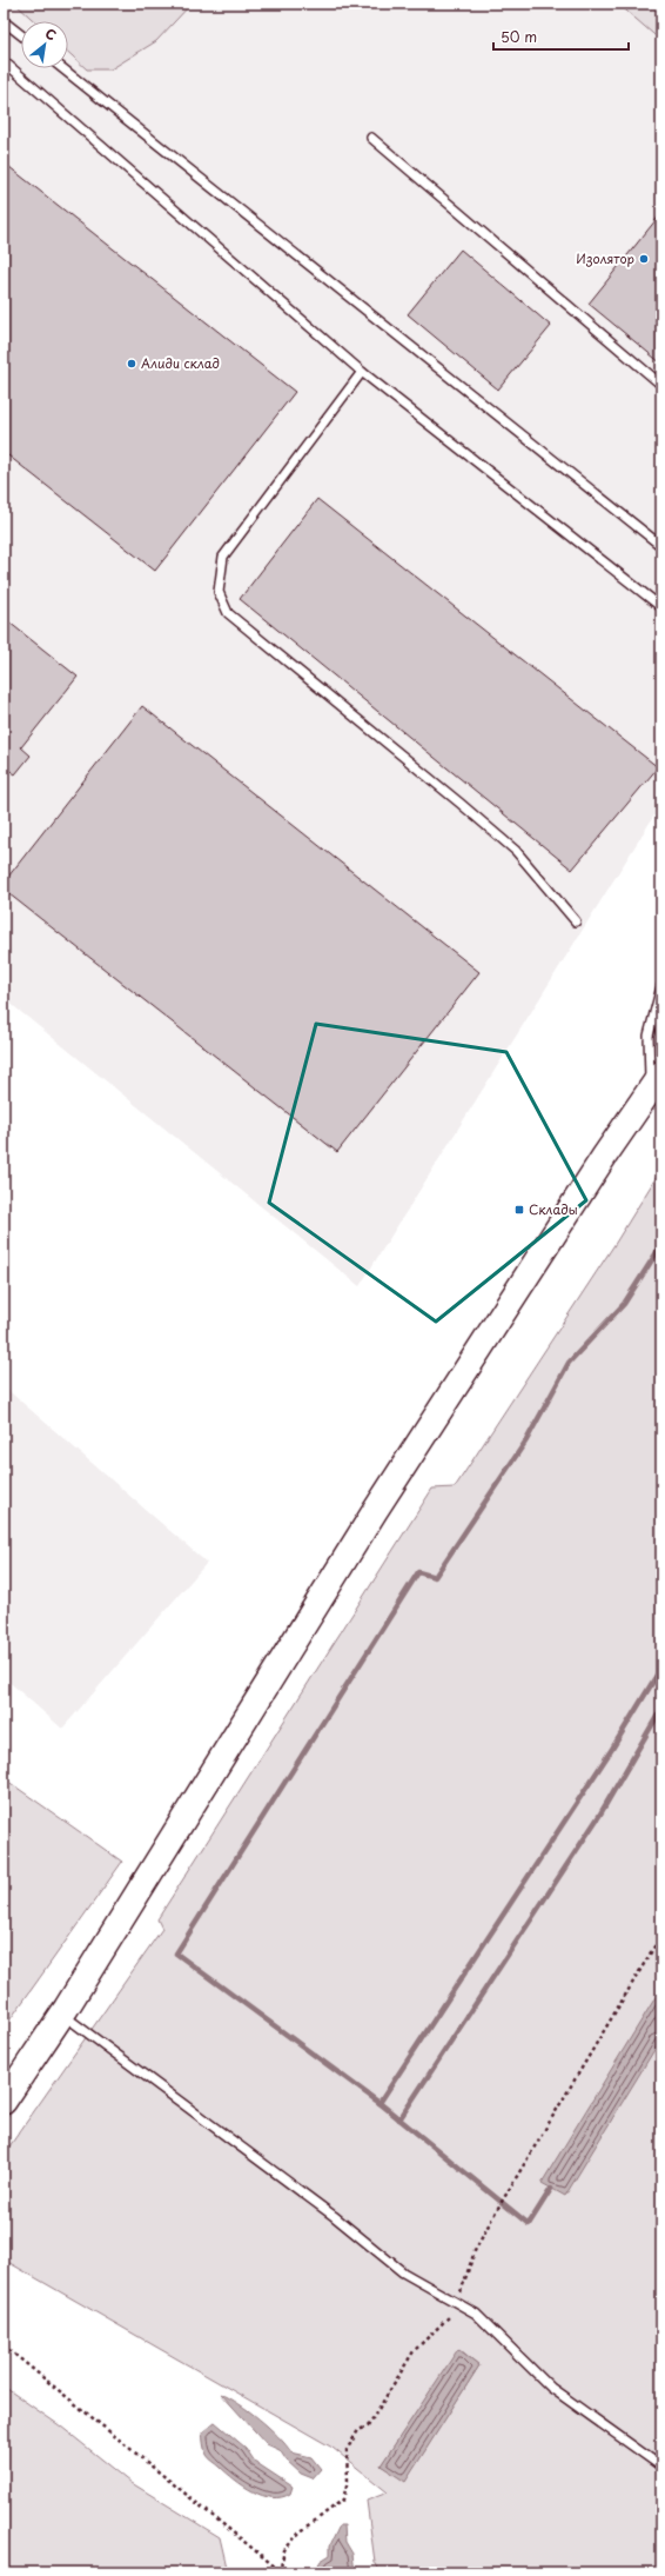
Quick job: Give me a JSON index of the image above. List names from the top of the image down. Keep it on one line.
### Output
{"places":{"other":["Изолятор","Алиди склад"],"transit":["Склады"]},"scale_bar":"50 m","north":"top right"}
